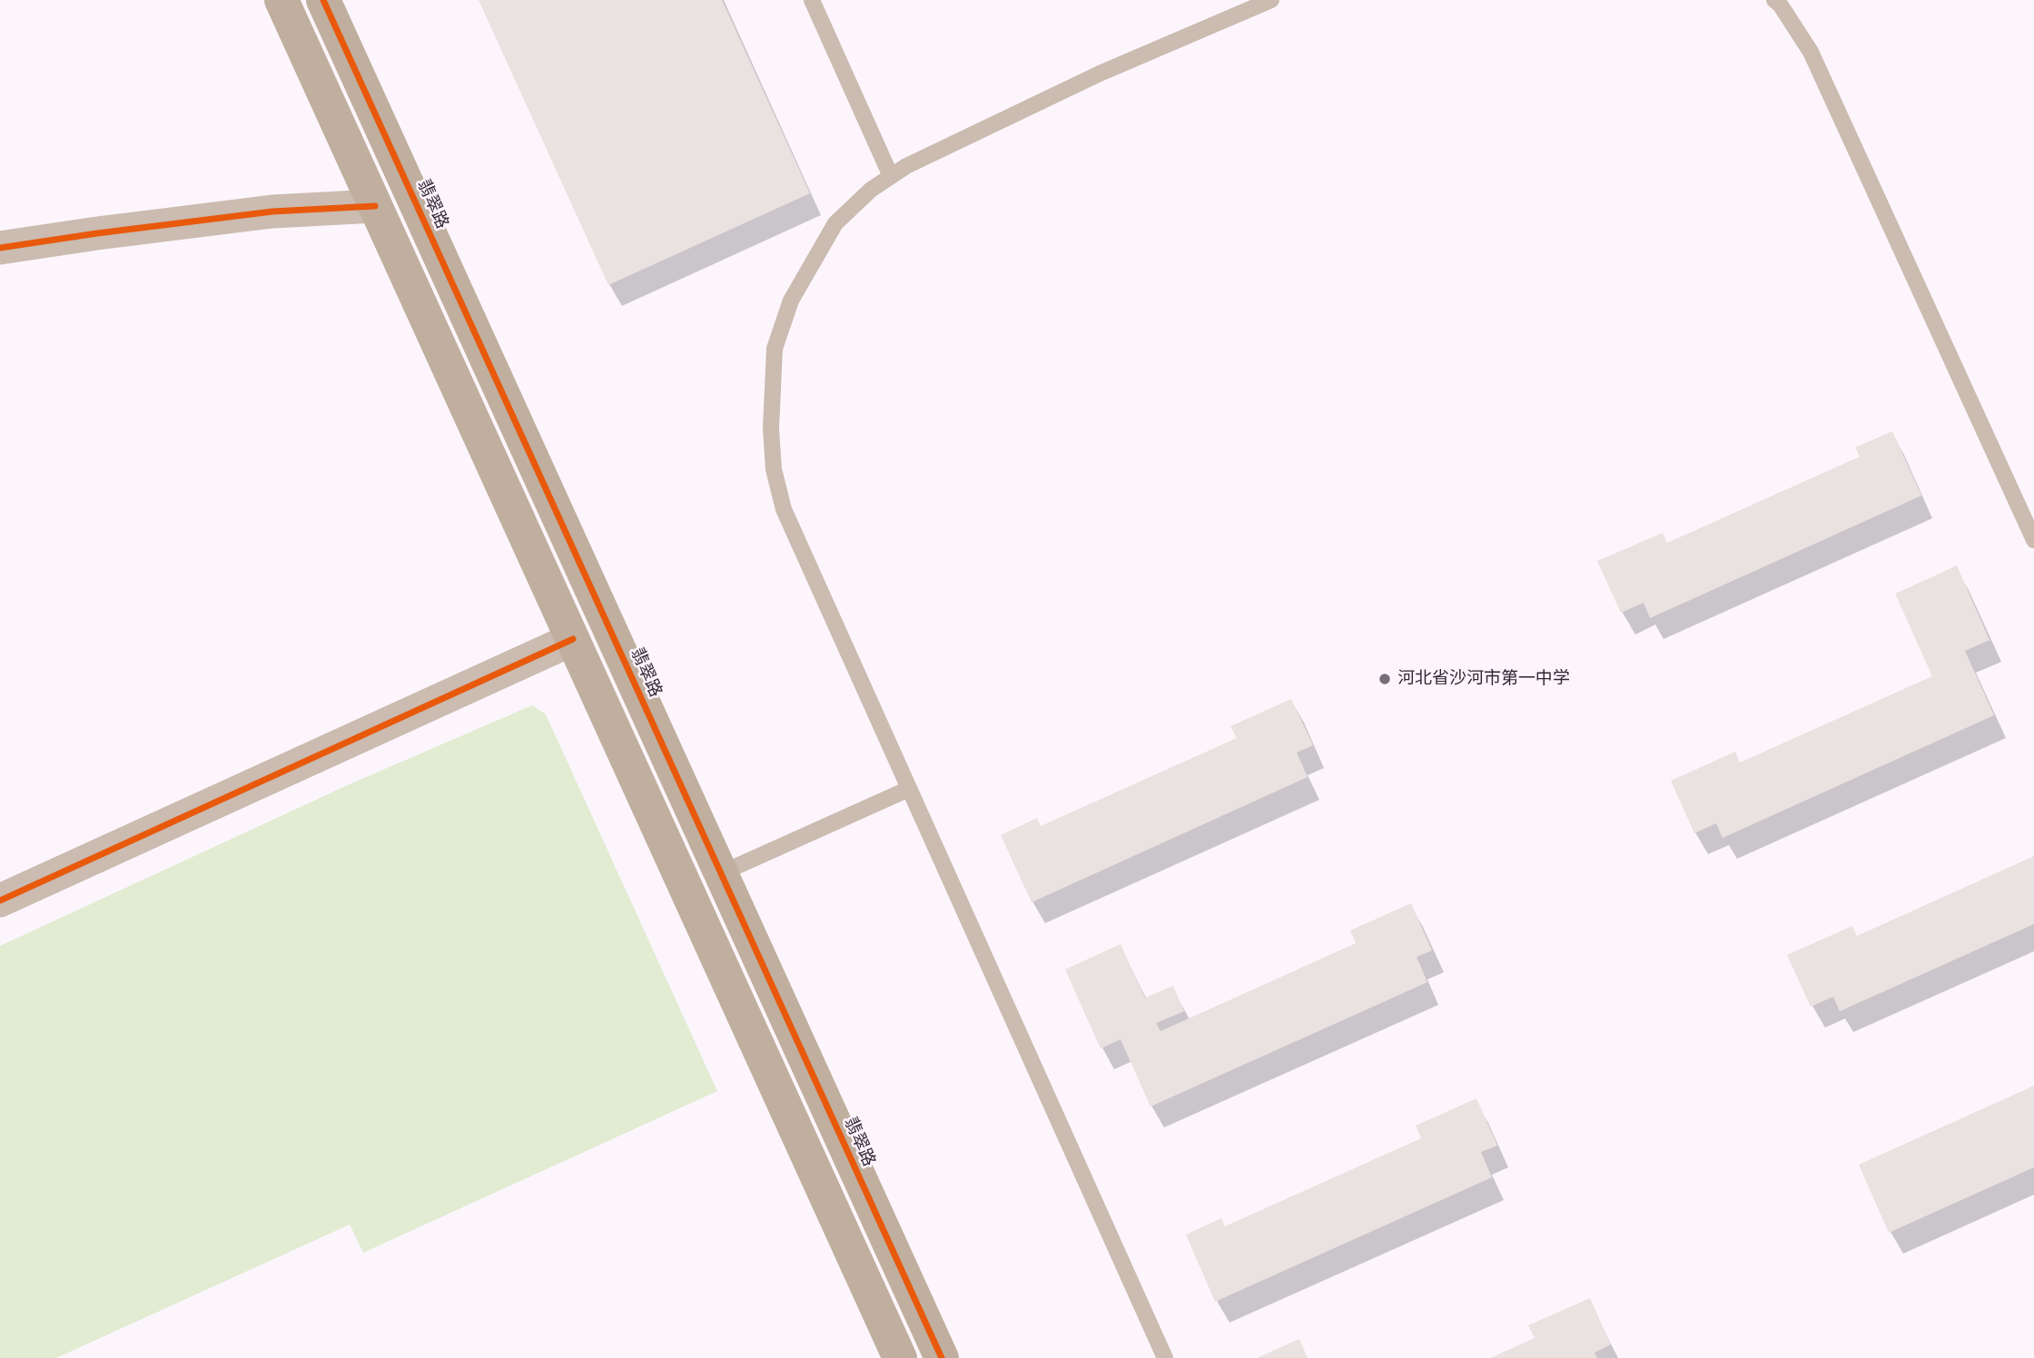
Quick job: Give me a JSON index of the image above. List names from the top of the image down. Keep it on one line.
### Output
{"streets":{"street":["翡翠路"]},"places":["河北省沙河市第一中学"]}
